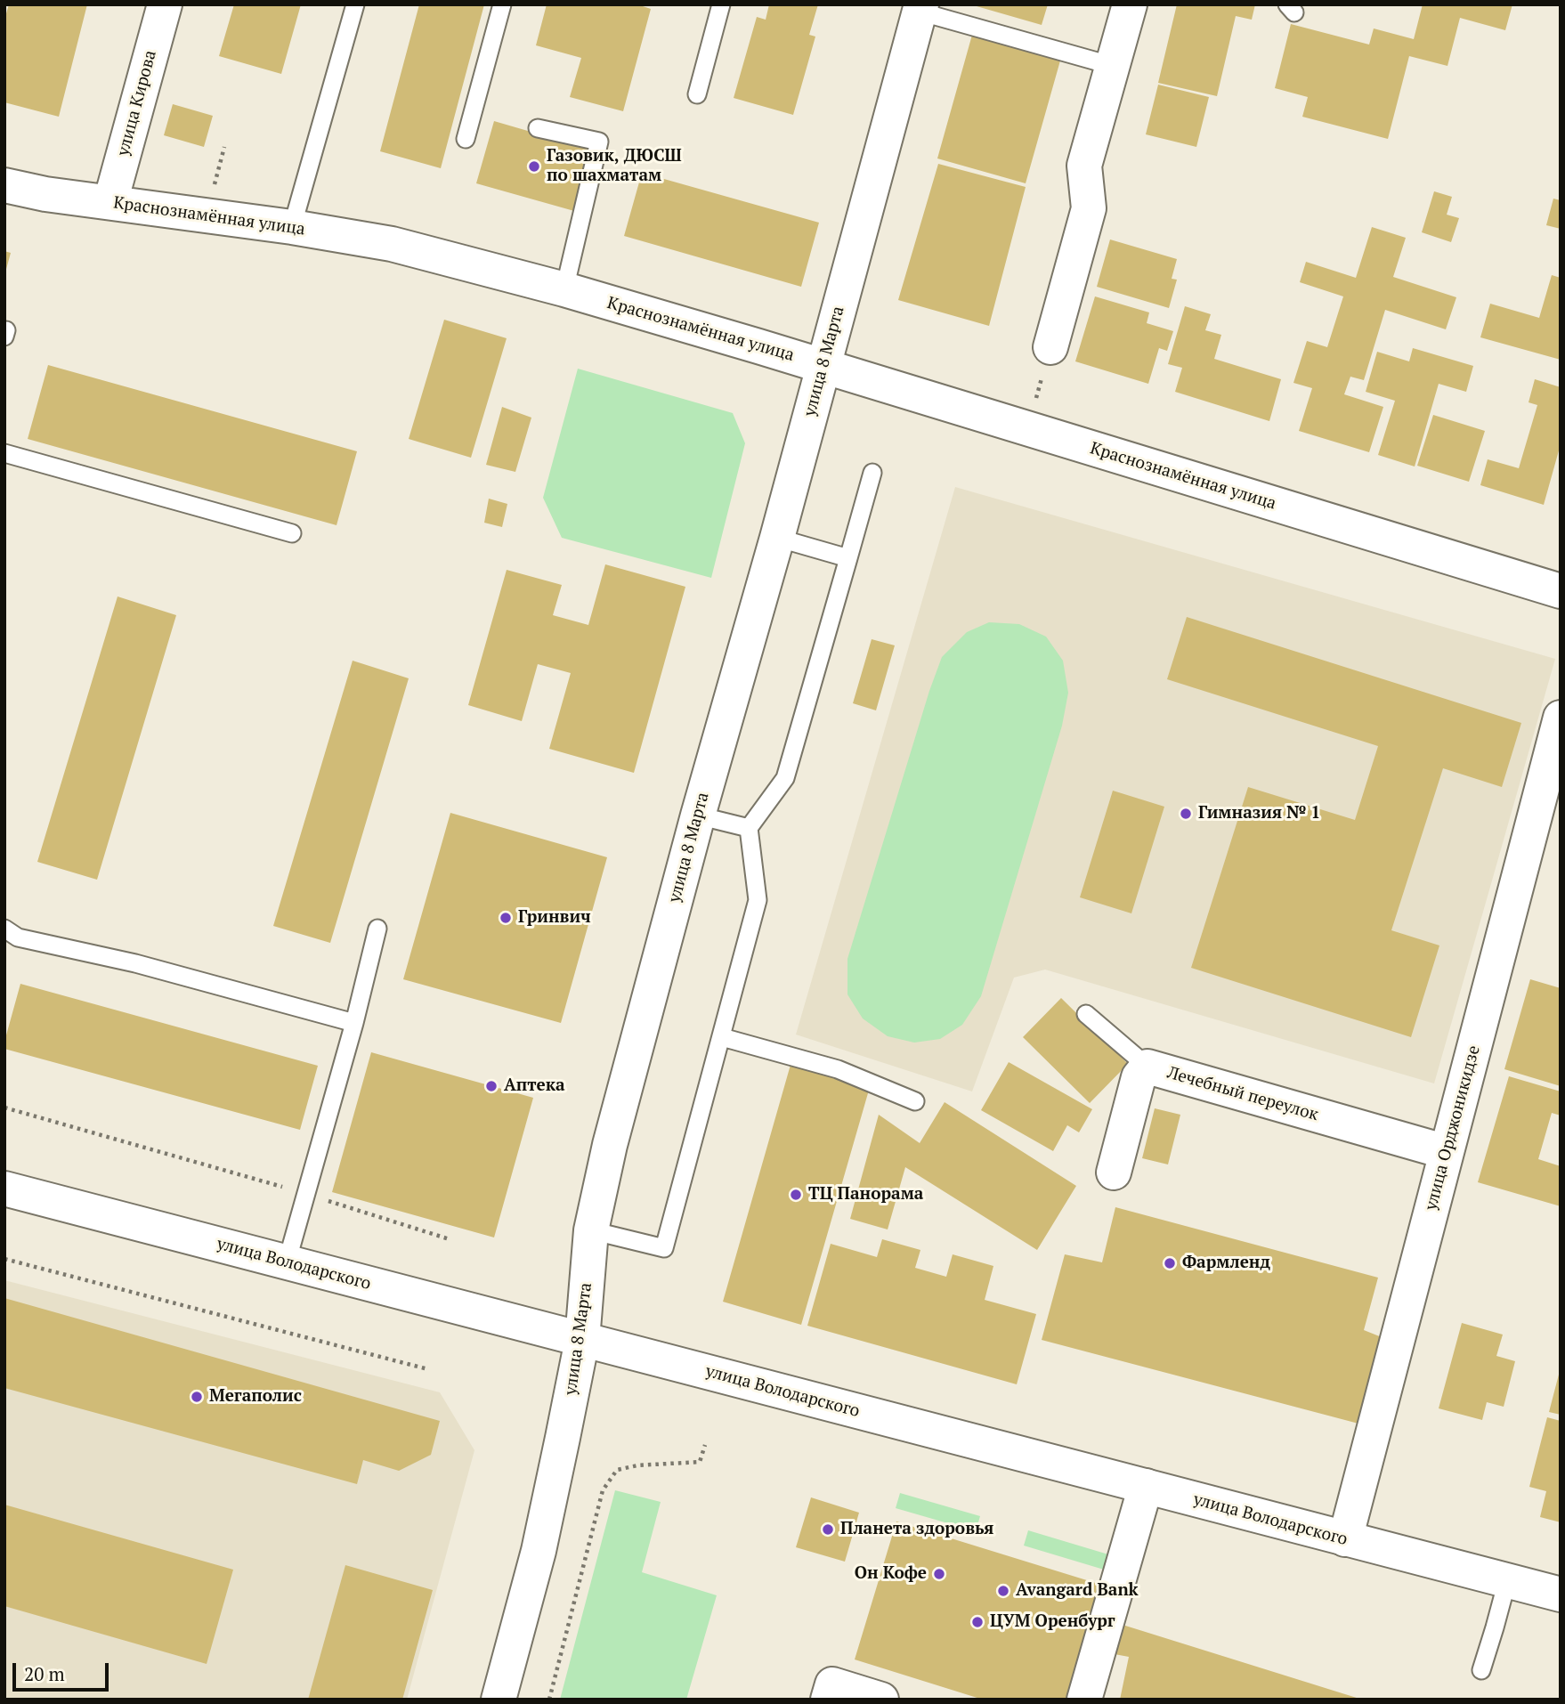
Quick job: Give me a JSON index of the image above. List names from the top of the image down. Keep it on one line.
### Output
{"streets":{"main road":["улица Кирова","Краснознамённая улица","улица 8 Марта","Лечебный переулок","улица Орджоникидзе","улица Володарского"]},"crossings":[["улица Кирова","Краснознамённая улица"],["Краснознамённая улица","улица 8 Марта"],["улица 8 Марта","улица Володарского"],["Лечебный переулок","улица Орджоникидзе"],["улица Орджоникидзе","улица Володарского"]],"places":["Газовик, ДЮСШ по шахматам","Гимназия № 1","Гринвич","Аптека","ТЦ Панорама","Фармленд","Мегаполис","Планета здоровья","Он Кофе","Avangard Bank","ЦУМ Оренбург"],"scale_bar":"20 m"}
